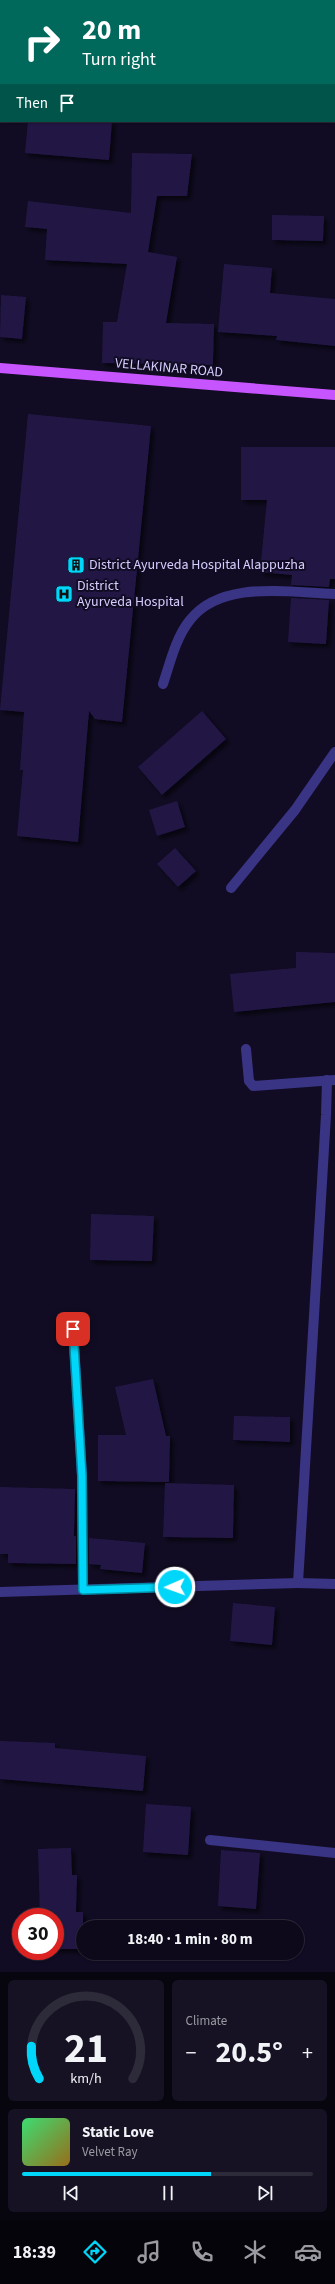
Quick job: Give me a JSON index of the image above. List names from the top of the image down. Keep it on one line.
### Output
{"streets":{"main road":["VELLAKINAR ROAD"]},"places":{"building":["District Ayurveda Hospital Alappuzha"],"hospital":["District Ayurveda Hospital"]},"page":{"turn":["20 m","Turn right"],"then":"Then","limit":"30","trip":"18:40 · 1 min · 80 m","tile":"Climate","heat":["−","20.5°","+"],"song":["Static Love","Velvet Ray"],"tabs":"18:39","gauge":["21","km/h"]}}
